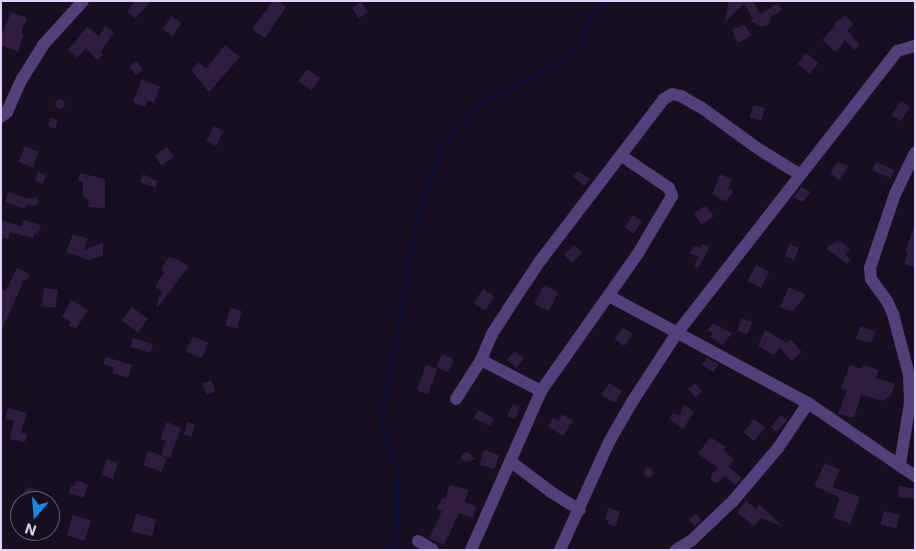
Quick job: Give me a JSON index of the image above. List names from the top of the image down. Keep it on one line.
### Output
{"north":"bottom"}
